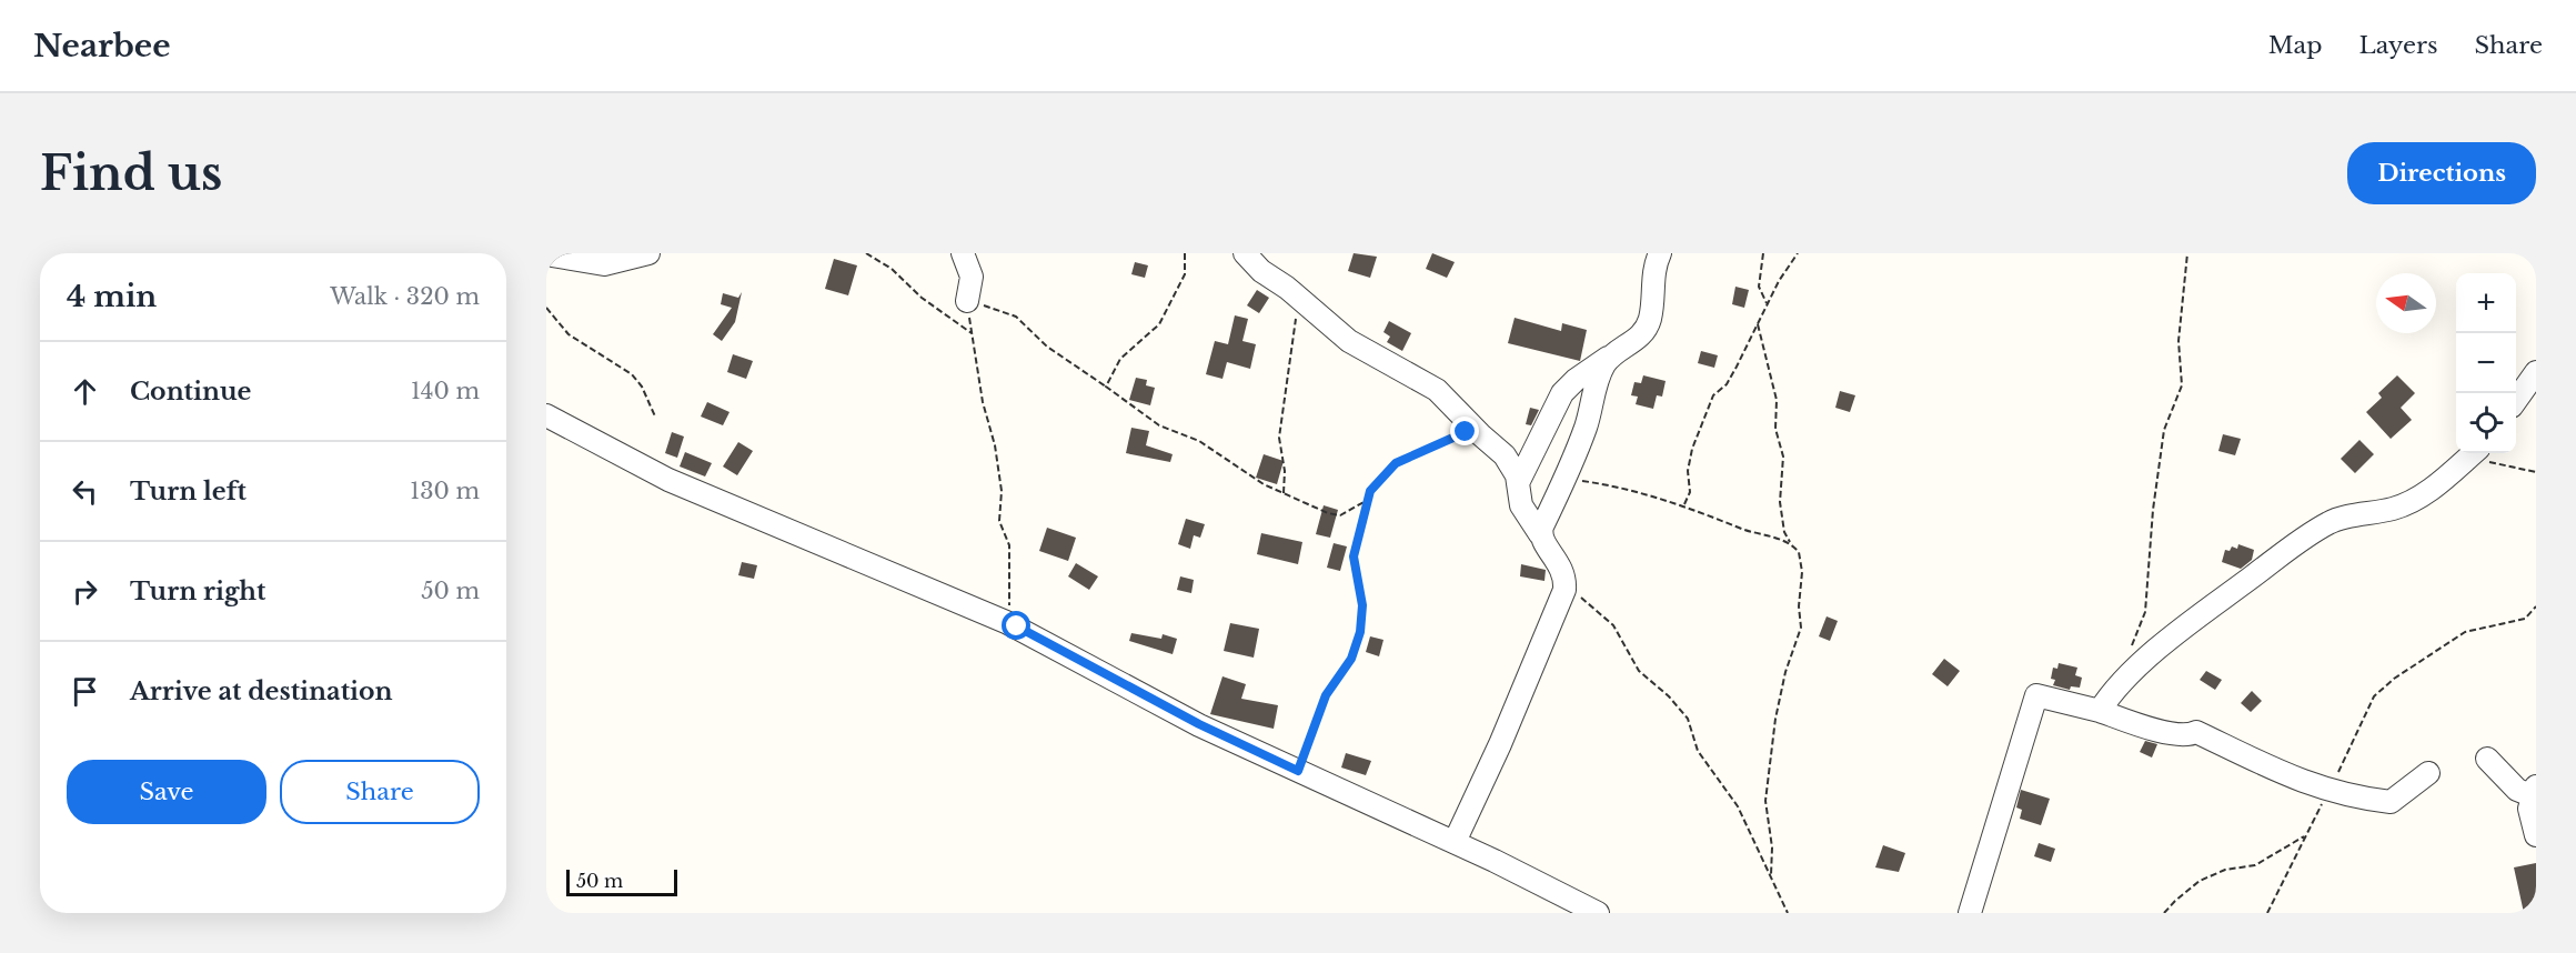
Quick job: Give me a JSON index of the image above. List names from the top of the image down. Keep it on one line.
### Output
{"scale_bar":"50 m","north":"left","page":{"header":"Nearbee","nav":["Map","Layers","Share"],"buttons":["Directions",["Save","Share"]],"title":"Find us","heading":["4 min","Walk · 320 m"],"map_buttons":["+","−"],"list":[["Continue","140 m"],["Turn left","130 m"],["Turn right","50 m"],"Arrive at destination"],"scale":"50 m"}}
